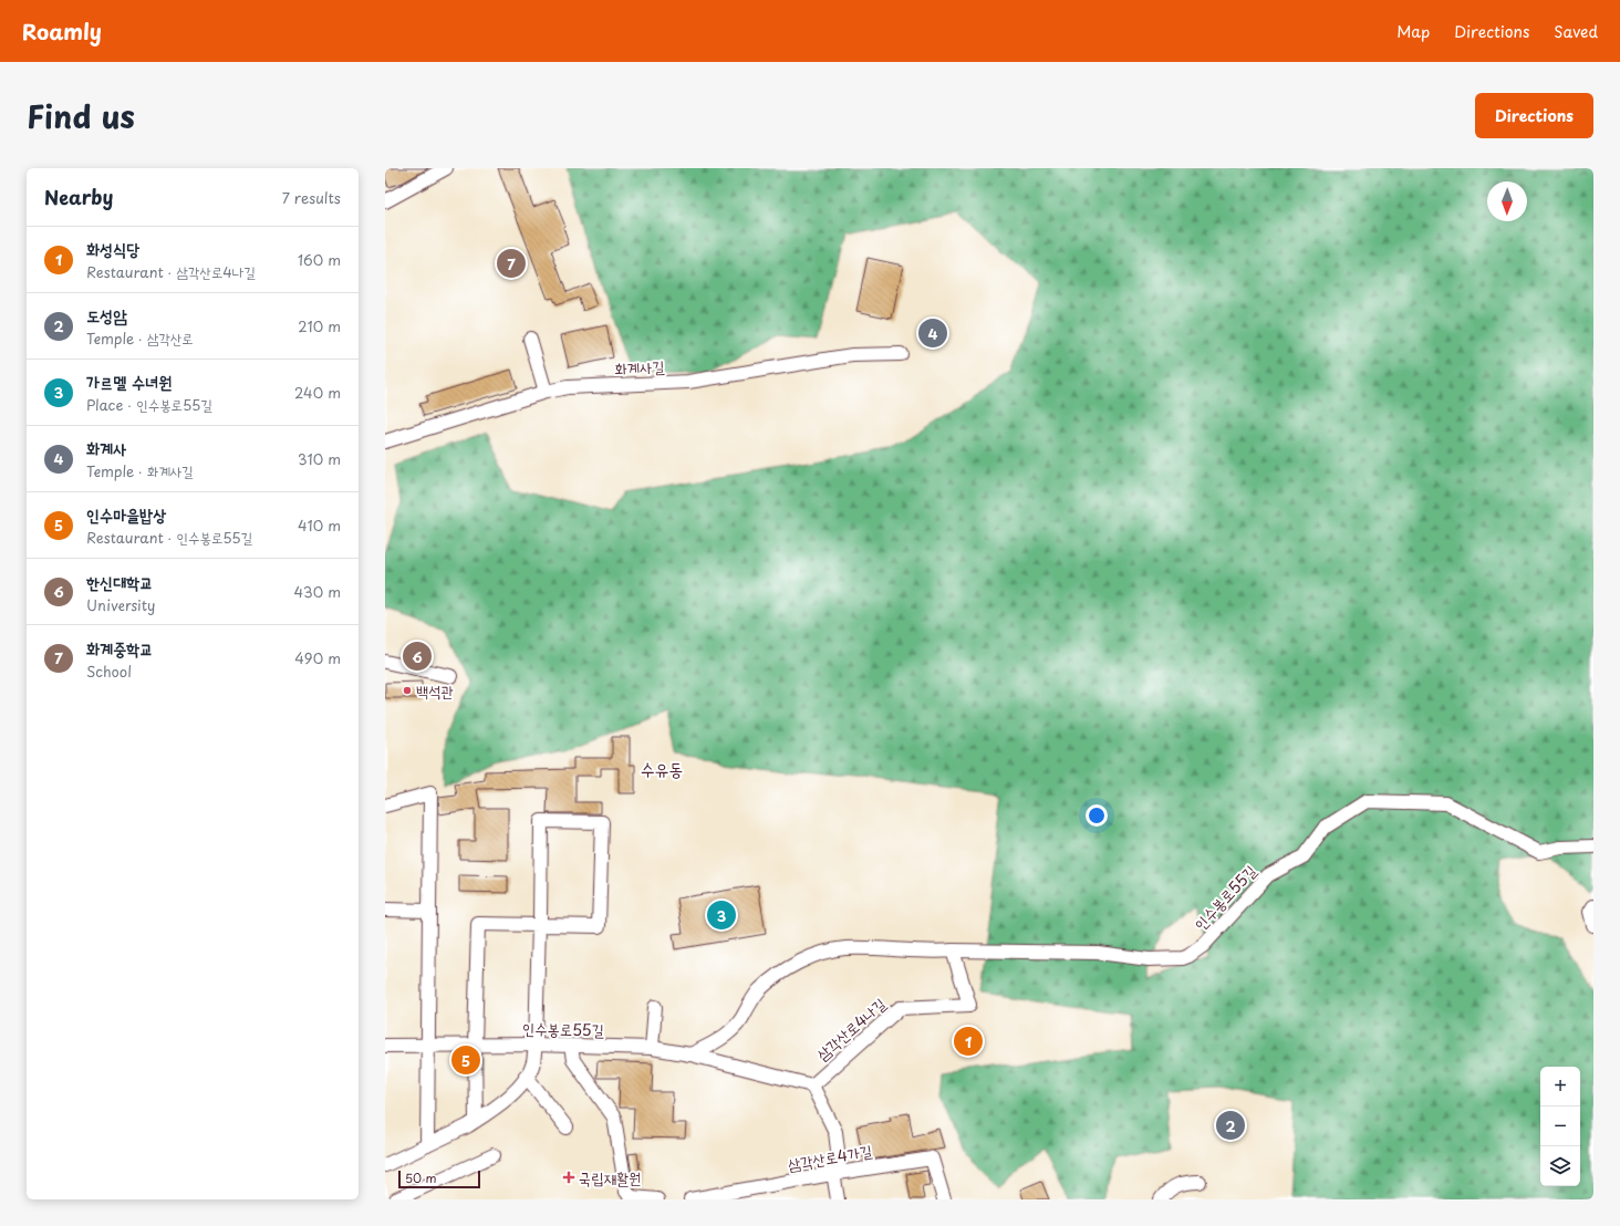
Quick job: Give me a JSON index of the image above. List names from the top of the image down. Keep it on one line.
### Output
{"streets":{"street":["화계사길","인수봉로55길","삼각산로4나길","삼각산로4가길"]},"crossings":[["인수봉로55길","삼각산로4나길"]],"districts":["수유동"],"places":{"other":["백석관"],"health":["국립재활원"]},"scale_bar":"50 m","north":"bottom","page":{"header":"Roamly","nav":["Map","Directions","Saved"],"title":"Find us","buttons":"Directions","heading":["Nearby","7 results"],"list":[{"mark":"1","name":"화성식당","note":"Restaurant · 삼각산로4나길","value":"160 m"},{"mark":"2","name":"도성암","note":"Temple · 삼각산로","value":"210 m"},{"mark":"3","name":"가르멜 수녀원","note":"Place · 인수봉로55길","value":"240 m"},{"mark":"4","name":"화계사","note":"Temple · 화계사길","value":"310 m"},{"mark":"5","name":"인수마을밥상","note":"Restaurant · 인수봉로55길","value":"410 m"},{"mark":"6","name":"한신대학교","note":"University","value":"430 m"},{"mark":"7","name":"화계중학교","note":"School","value":"490 m"}],"pins":["7","4","6","3","1","5","2"],"map_buttons":["+","−"],"scale":"50 m"}}
